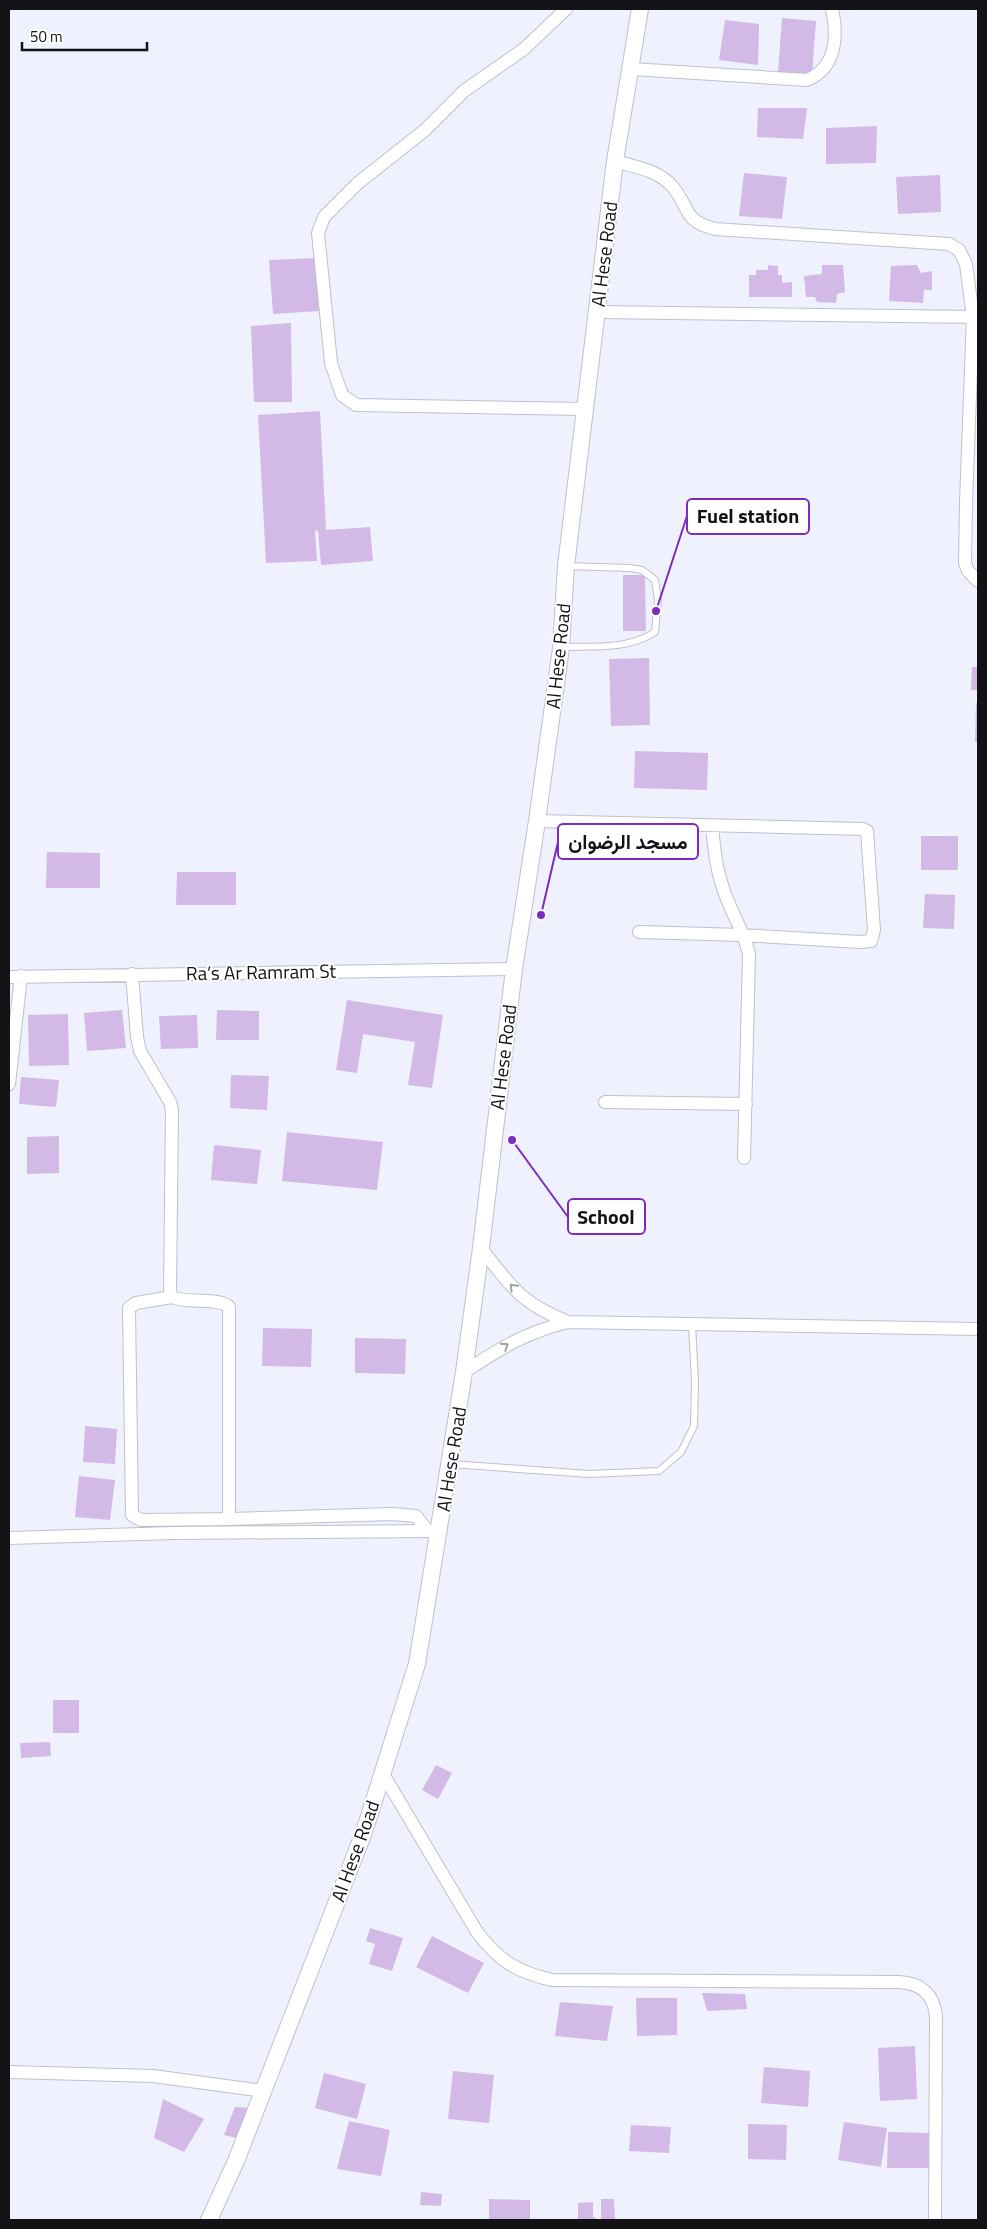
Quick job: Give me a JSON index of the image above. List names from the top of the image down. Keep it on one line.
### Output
{"streets":{"street":["Al Hese Road","Ra’s Ar Ramram St"]},"crossings":[["Al Hese Road","Ra’s Ar Ramram St"]],"places":["Fuel station","مسجد الرضوان","School"],"scale_bar":"50 m"}
